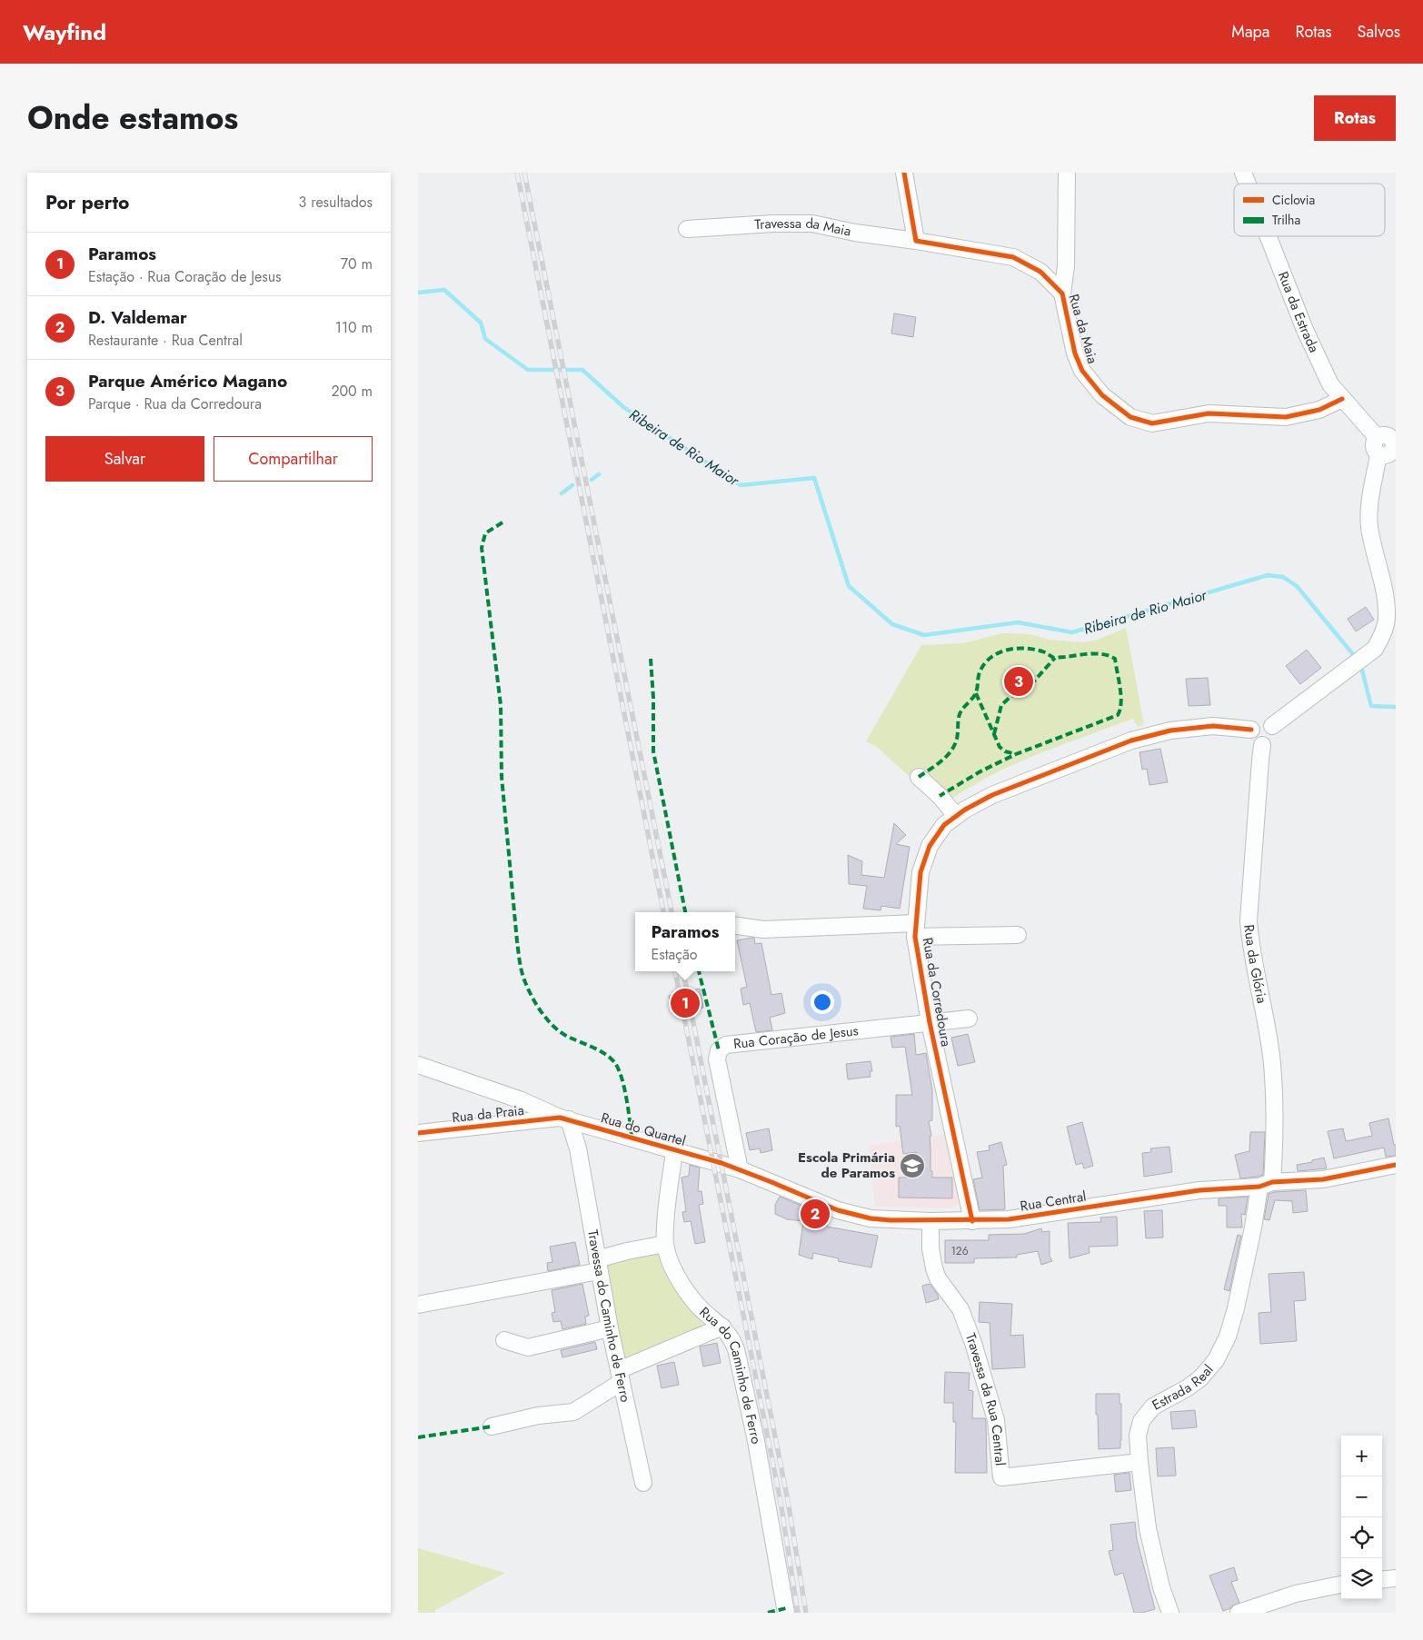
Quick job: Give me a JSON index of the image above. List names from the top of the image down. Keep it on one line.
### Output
{"streets":{"street":["Travessa da Maia","Rua da Estrada","Rua da Maia","Rua da Glória","Rua da Corredoura","Rua Coração de Jesus","Rua da Praia","Rua do Quartel","Rua Central","Travessa do Caminho de Ferro","Rua do Caminho de Ferro","Estrada Real","Travessa da Rua Central"]},"crossings":[["Travessa da Maia","Rua da Maia"],["Rua da Estrada","Rua da Maia"],["Rua da Glória","Rua da Corredoura"],["Rua da Glória","Rua Central"],["Rua da Glória","Estrada Real"],["Rua da Corredoura","Rua Coração de Jesus"],["Rua da Corredoura","Rua Central"],["Rua Coração de Jesus","Rua Central"],["Rua da Praia","Rua do Quartel"],["Rua da Praia","Travessa do Caminho de Ferro"],["Rua do Quartel","Rua Central"],["Rua do Quartel","Travessa do Caminho de Ferro"],["Rua do Quartel","Rua do Caminho de Ferro"],["Rua Central","Estrada Real"],["Rua Central","Travessa da Rua Central"],["Estrada Real","Travessa da Rua Central"]],"water":["Ribeira de Rio Maior"],"places":{"school or university":["Escola Primária de Paramos"]},"house_numbers":["126"],"legend":["Ciclovia","Trilha"],"page":{"header":"Wayfind","nav":["Mapa","Rotas","Salvos"],"title":"Onde estamos","buttons":["Rotas",["Salvar","Compartilhar"]],"heading":["Por perto","3 resultados"],"list":[{"mark":"1","name":"Paramos","note":"Estação · Rua Coração de Jesus","value":"70 m"},{"mark":"2","name":"D. Valdemar","note":"Restaurante · Rua Central","value":"110 m"},{"mark":"3","name":"Parque Américo Magano","note":"Parque · Rua da Corredoura","value":"200 m"}],"pins":["3","1","2"],"popup":["Paramos","Estação"],"map_buttons":["+","−"]}}
